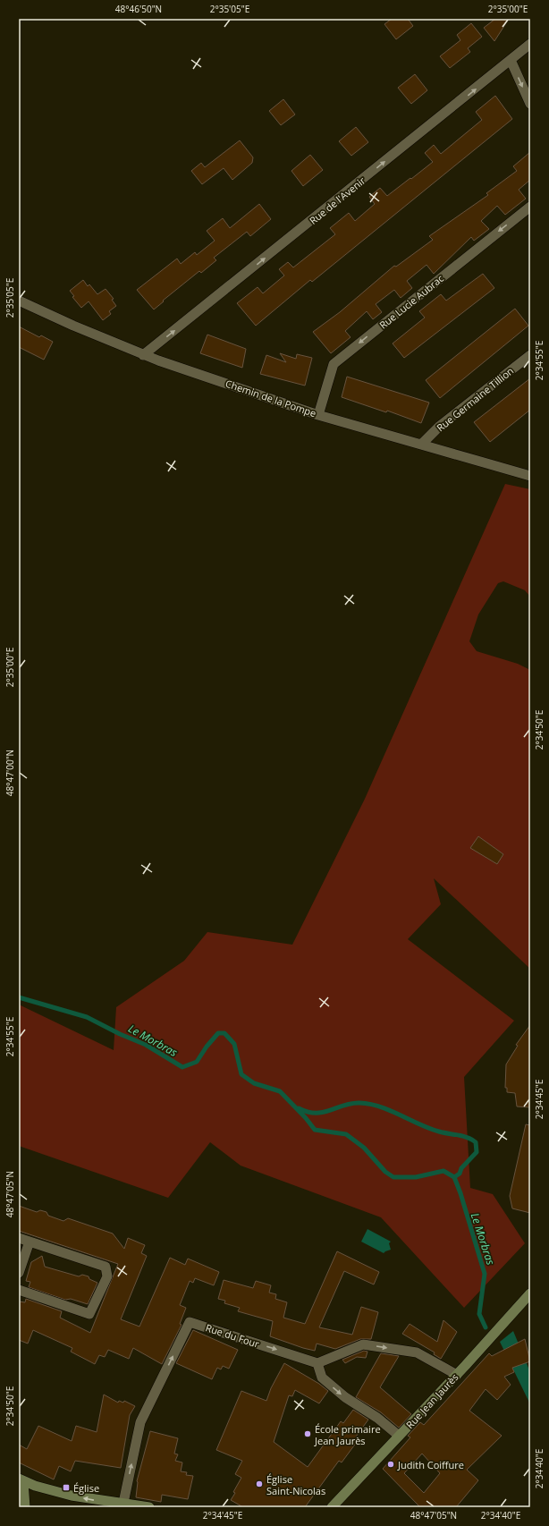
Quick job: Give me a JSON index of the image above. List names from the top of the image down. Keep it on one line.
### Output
{"streets":{"main road":["Rue Jean Jaurès"],"street":["Rue de l'Avenir","Rue Lucie Aubrac","Chemin de la Pompe","Rue Germaine Tillion","Rue du Four"]},"crossings":[["Rue de l'Avenir","Chemin de la Pompe"],["Rue Lucie Aubrac","Chemin de la Pompe"],["Chemin de la Pompe","Rue Germaine Tillion"]],"one_way":["Rue de l'Avenir","Rue Lucie Aubrac"],"water":["Le Morbras"],"places":{"other":["École primaire Jean Jaurès","Judith Coiffure","Église Saint-Nicolas"],"transit":["Église"]},"coordinates":["48°46'50\"N","2°35'05\"E","2°35'00\"E","2°34'55\"E","2°34'50\"E","48°47'00\"N","2°34'45\"E","48°47'05\"N","2°34'40\"E"]}
